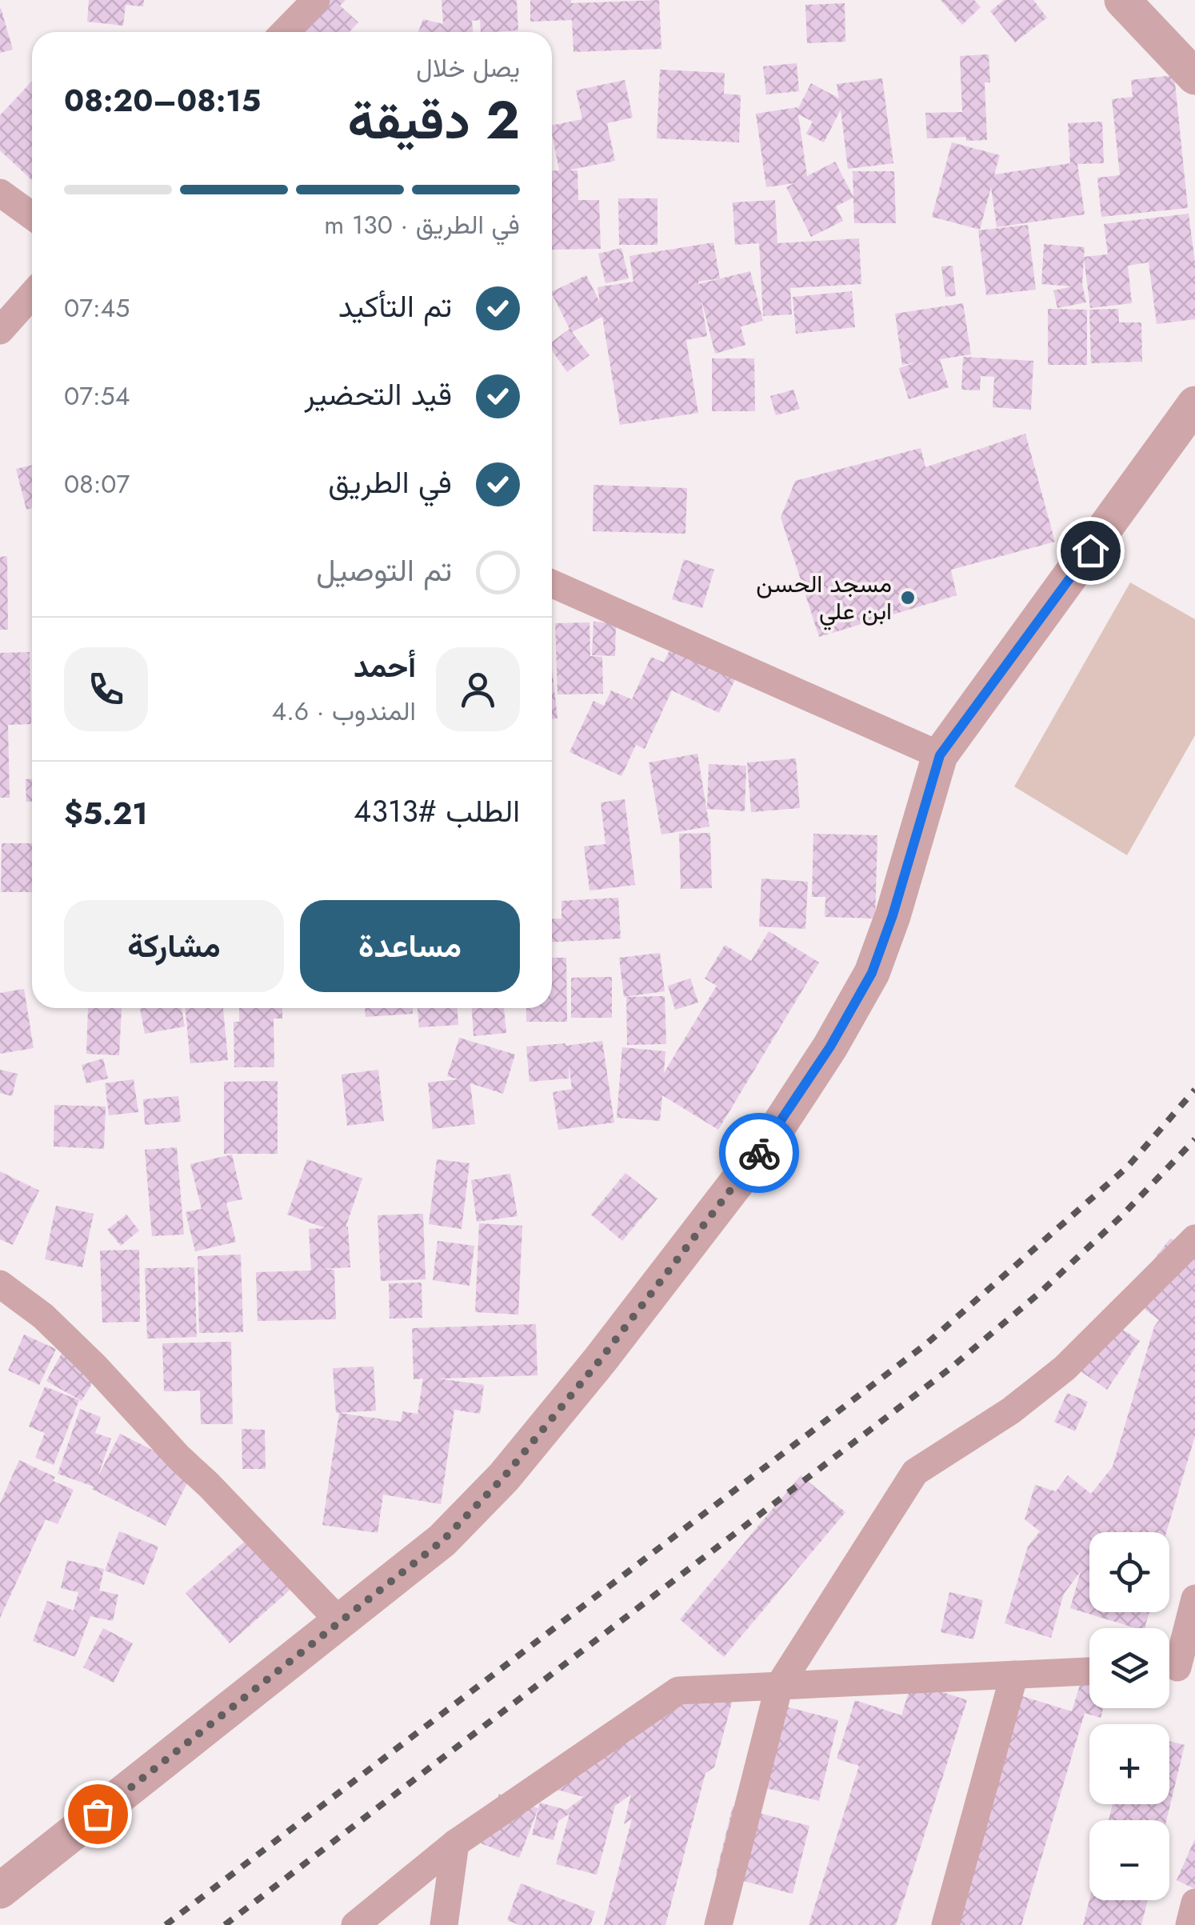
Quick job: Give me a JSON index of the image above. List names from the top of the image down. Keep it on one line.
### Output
{"places":["مسجد الحسن ابن علي"],"page":{"heading":["2 دقيقة","يصل خلال","08:15–08:20"],"panel":["أحمد","المندوب · 4.6","الطلب #4313","$5.21"],"bar":"في الطريق · 130 m","list":[["تم التأكيد","07:45"],["قيد التحضير","07:54"],["في الطريق","08:07"],"تم التوصيل"],"buttons":["مساعدة","مشاركة"],"map_buttons":["+","−"]}}
